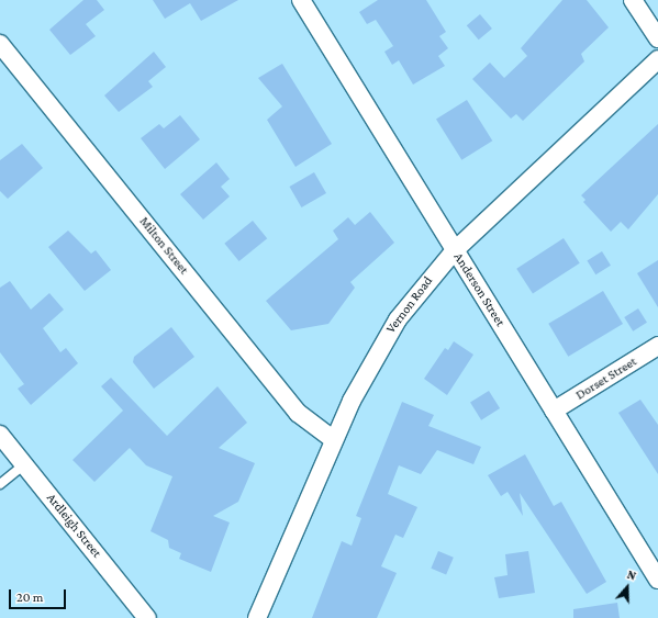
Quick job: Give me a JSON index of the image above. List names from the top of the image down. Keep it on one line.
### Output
{"streets":{"street":["Milton Street","Anderson Street","Vernon Road","Dorset Street","Ardleigh Street"]},"crossings":[["Milton Street","Vernon Road"],["Anderson Street","Vernon Road"],["Anderson Street","Dorset Street"]],"scale_bar":"20 m","north":"top"}
